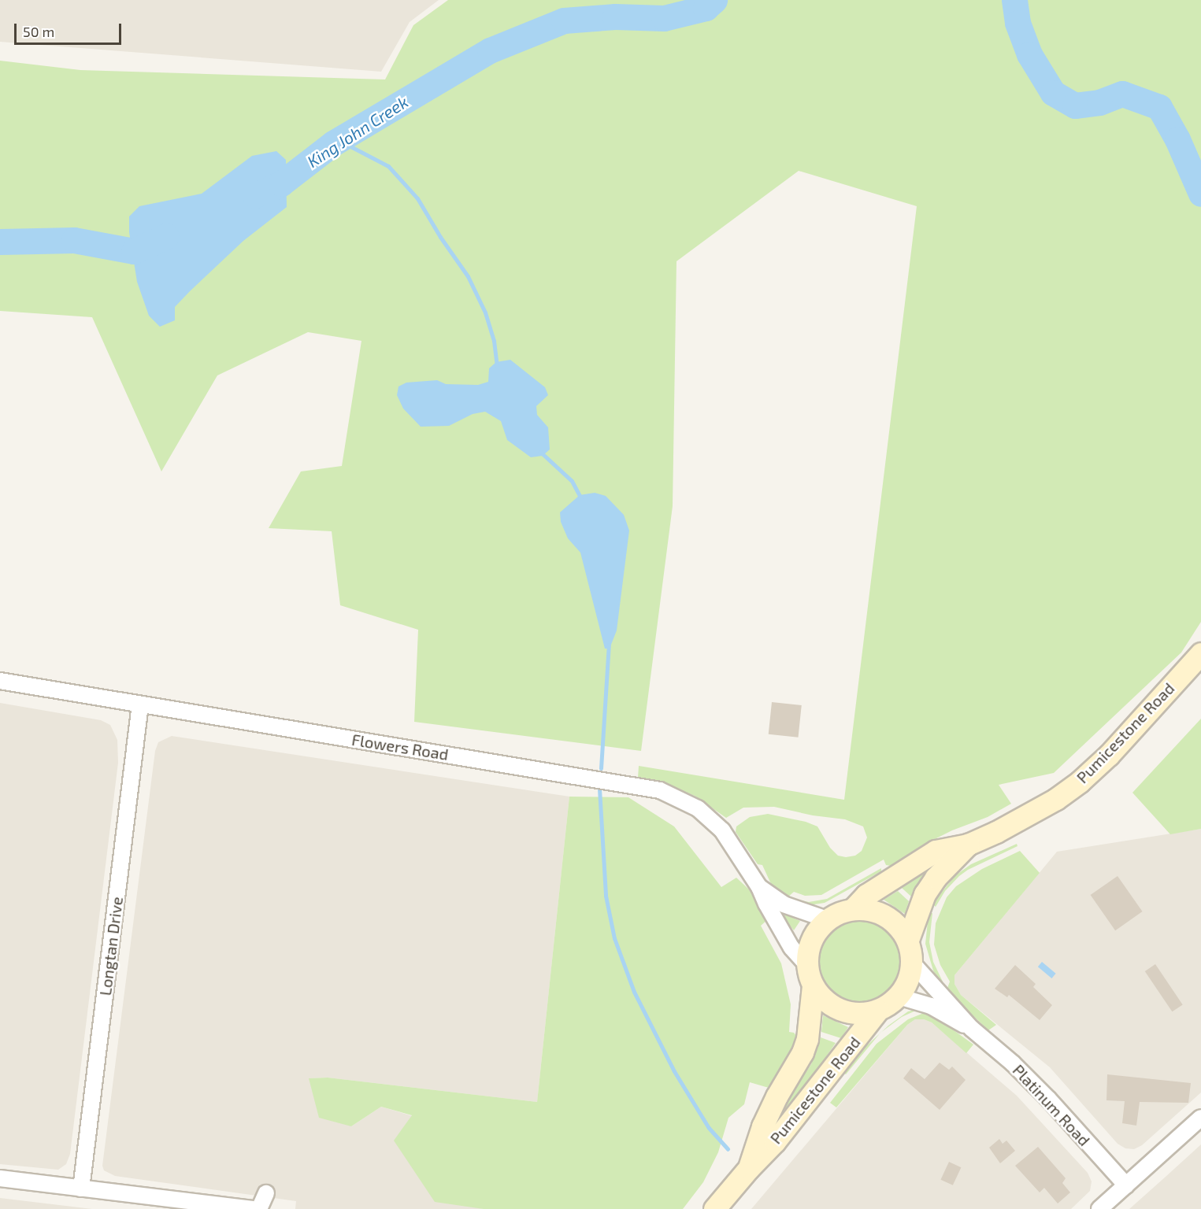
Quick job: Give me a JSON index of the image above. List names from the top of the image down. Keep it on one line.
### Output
{"streets":{"main road":["Pumicestone Road"],"street":["Flowers Road","Longtan Drive","Platinum Road"]},"crossings":[["Pumicestone Road","Flowers Road"],["Pumicestone Road","Platinum Road"],["Flowers Road","Longtan Drive"],["Flowers Road","Platinum Road"]],"water":["King John Creek"],"scale_bar":"50 m"}
